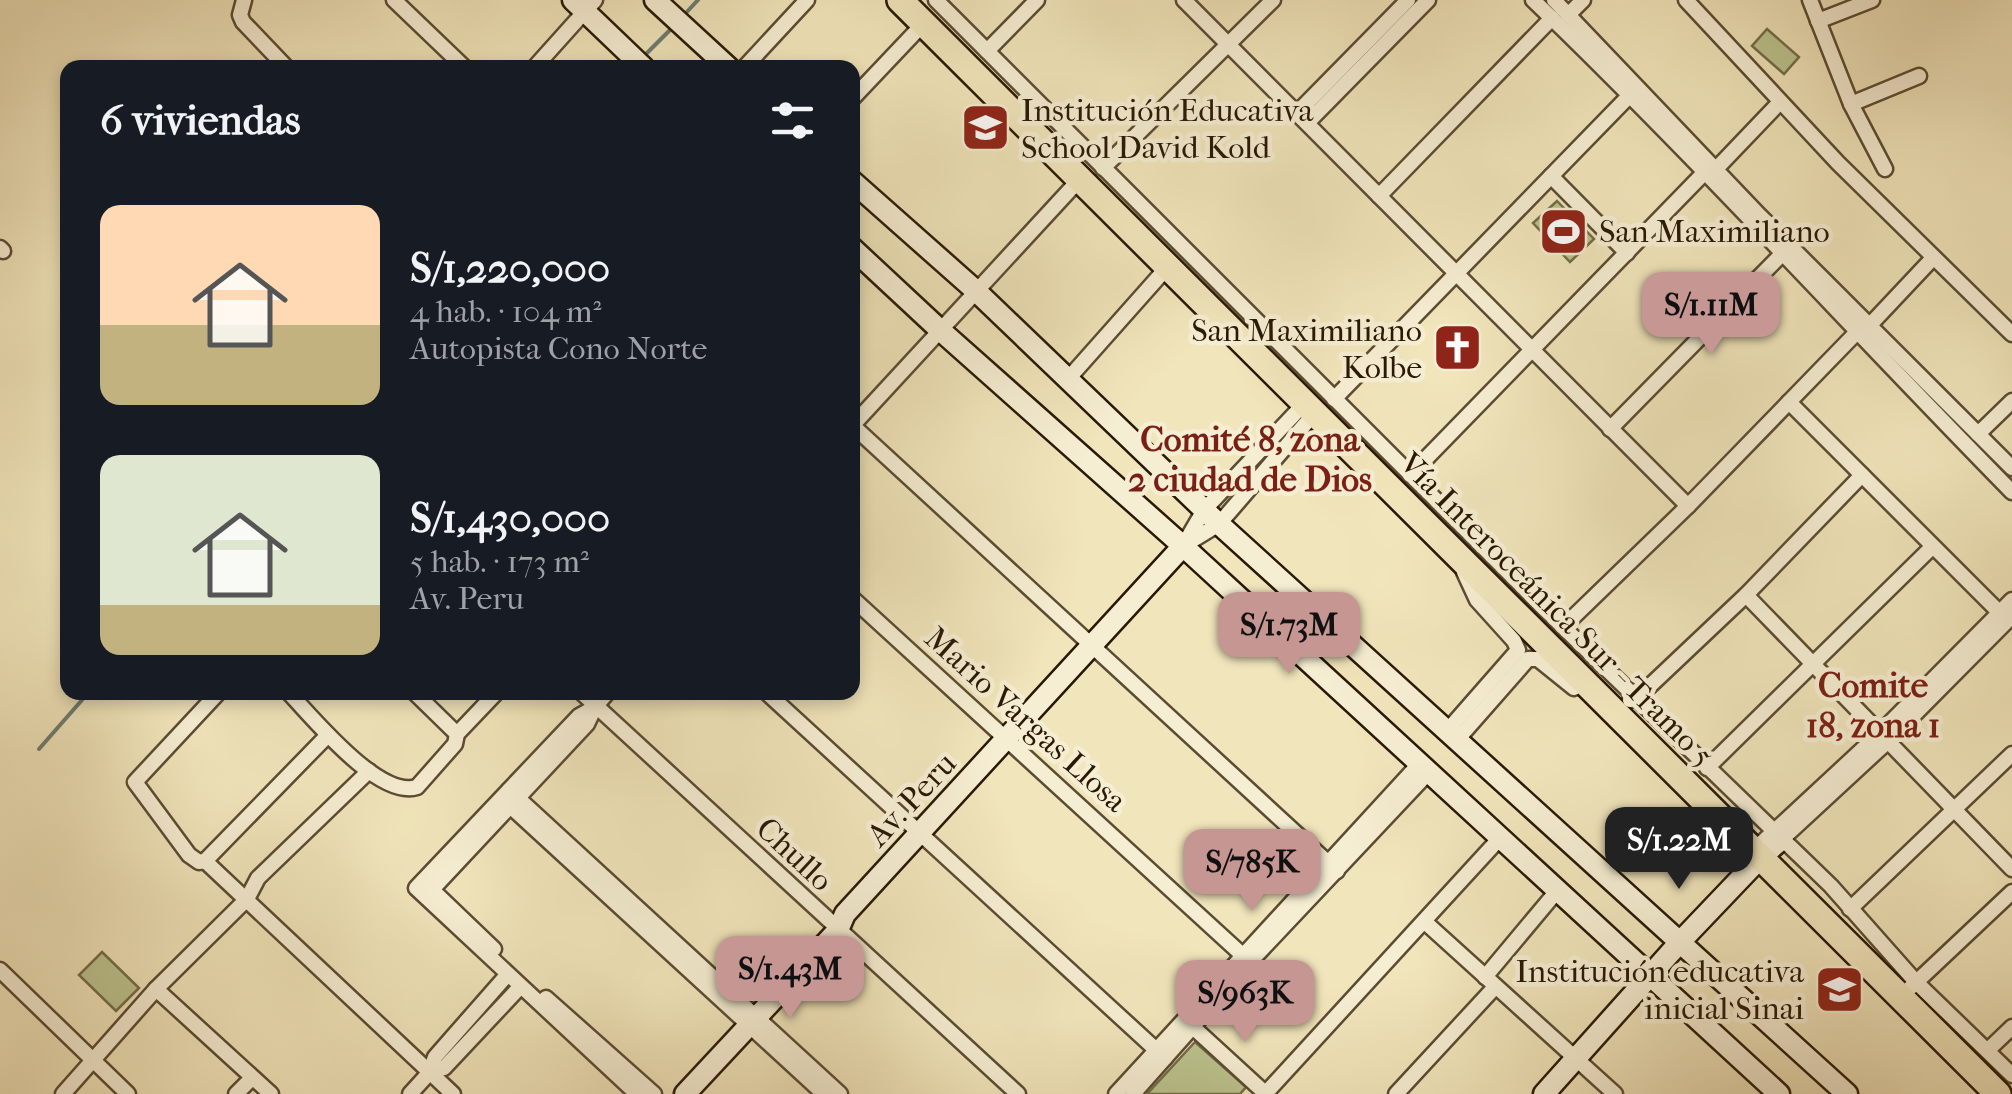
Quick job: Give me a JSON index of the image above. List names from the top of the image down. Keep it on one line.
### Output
{"streets":{"highway":["Vía Interoceánica Sur - Tramo 5"],"main road":["Av. Peru"],"street":["Mario Vargas Llosa","Chullo"]},"crossings":[["Mario Vargas Llosa","Av. Peru"],["Av. Peru","Chullo"]],"districts":["Comité 8, zona 2 ciudad de Dios","Comite 18, zona 1"],"places":{"school or university":["Institución Educativa School David Kold","Institución educativa inicial Sinai"],"sports":["San Maximiliano"],"church":["San Maximiliano Kolbe"]},"page":{"heading":"6 viviendas","list":[{"name":"S/1,220,000","note":"4 hab. · 104 m² · Autopista Cono Norte"},{"name":"S/1,430,000","note":"5 hab. · 173 m² · Av. Peru"}],"price":["S/1.11M","S/1.73M","S/1.22M","S/785K","S/1.43M","S/963K"]}}
